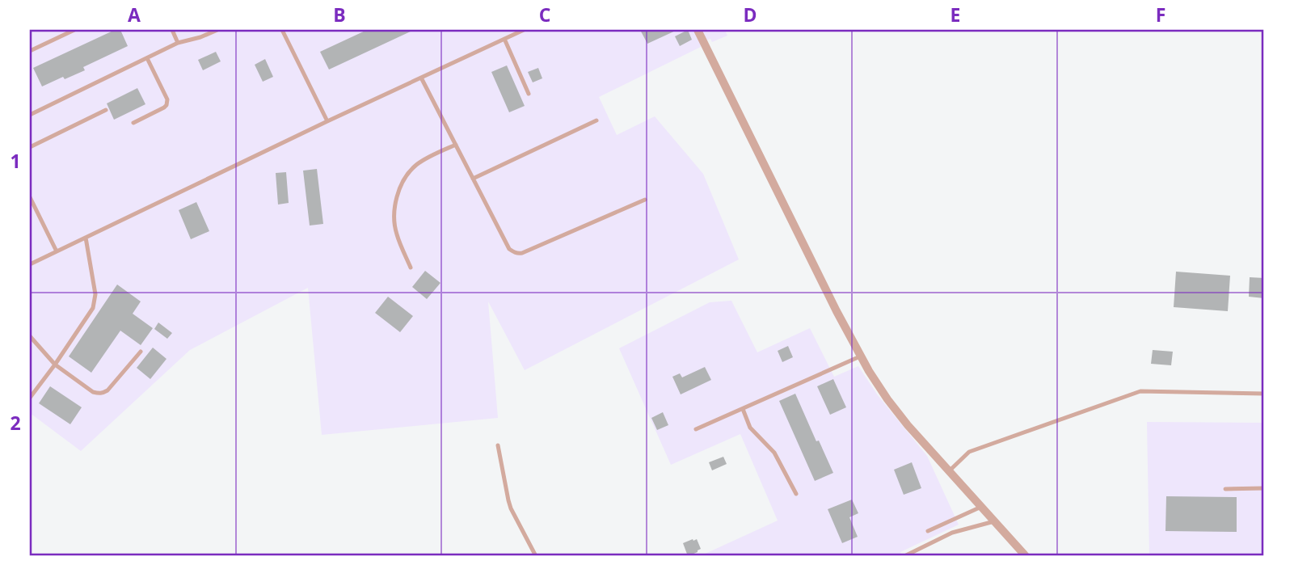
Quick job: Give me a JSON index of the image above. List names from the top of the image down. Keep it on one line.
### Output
{"grid":{"columns":["A","B","C","D","E","F"],"rows":["1","2"]}}
